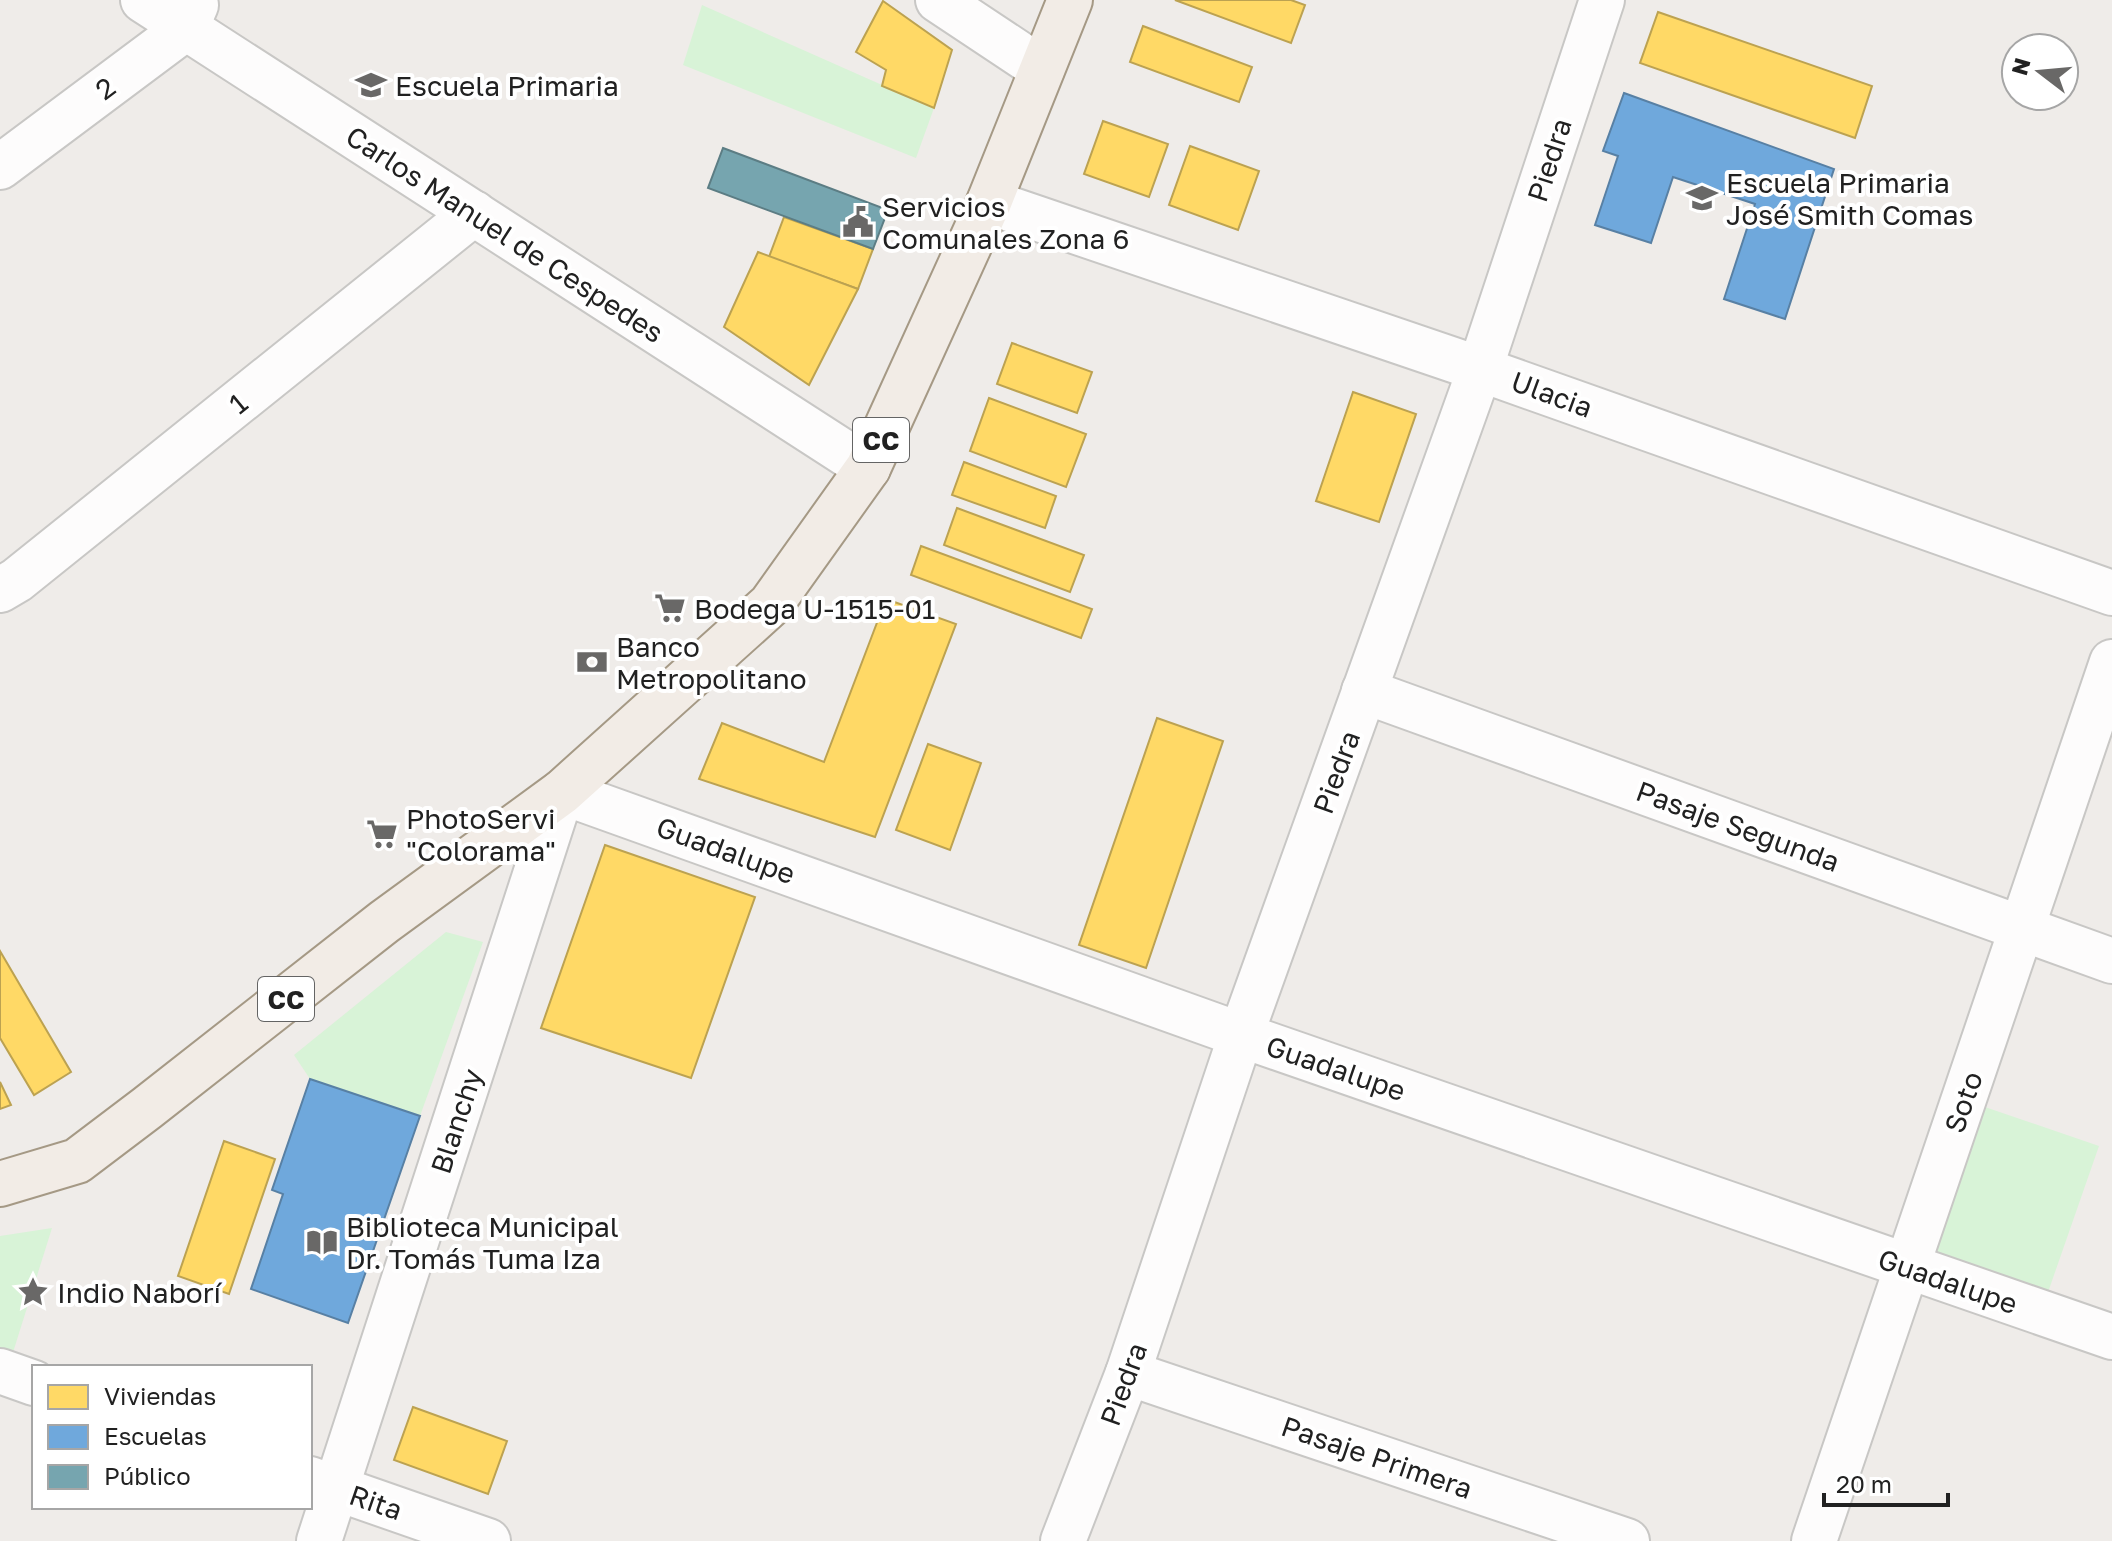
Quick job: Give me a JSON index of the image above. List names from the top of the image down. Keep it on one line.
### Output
{"streets":{"main road":["CC"],"street":["2","Piedra","Carlos Manuel de Cespedes","Ulacia","1","Pasaje Segunda","Guadalupe","Soto","Blanchy","Pasaje Primera","Rita"]},"crossings":[["2","Carlos Manuel de Cespedes"],["Piedra","Ulacia"],["Piedra","Pasaje Segunda"],["Piedra","Guadalupe"],["Piedra","Pasaje Primera"],["Carlos Manuel de Cespedes","1"],["Carlos Manuel de Cespedes","CC"],["Ulacia","CC"],["CC","Guadalupe"],["CC","Blanchy"],["Pasaje Segunda","Soto"],["Guadalupe","Soto"],["Guadalupe","Blanchy"],["Blanchy","Rita"]],"places":{"school or university":["Escuela Primaria","Escuela Primaria José Smith Comas"],"public building":["Servicios Comunales Zona 6"],"supermarket":["Bodega U-1515-01","PhotoServi \"Colorama\""],"bank":["Banco Metropolitano"],"library":["Biblioteca Municipal Dr. Tomás Tuma Iza"],"place":["Indio Naborí"]},"legend":["Viviendas","Escuelas","Público"],"scale_bar":"20 m","north":"left"}
